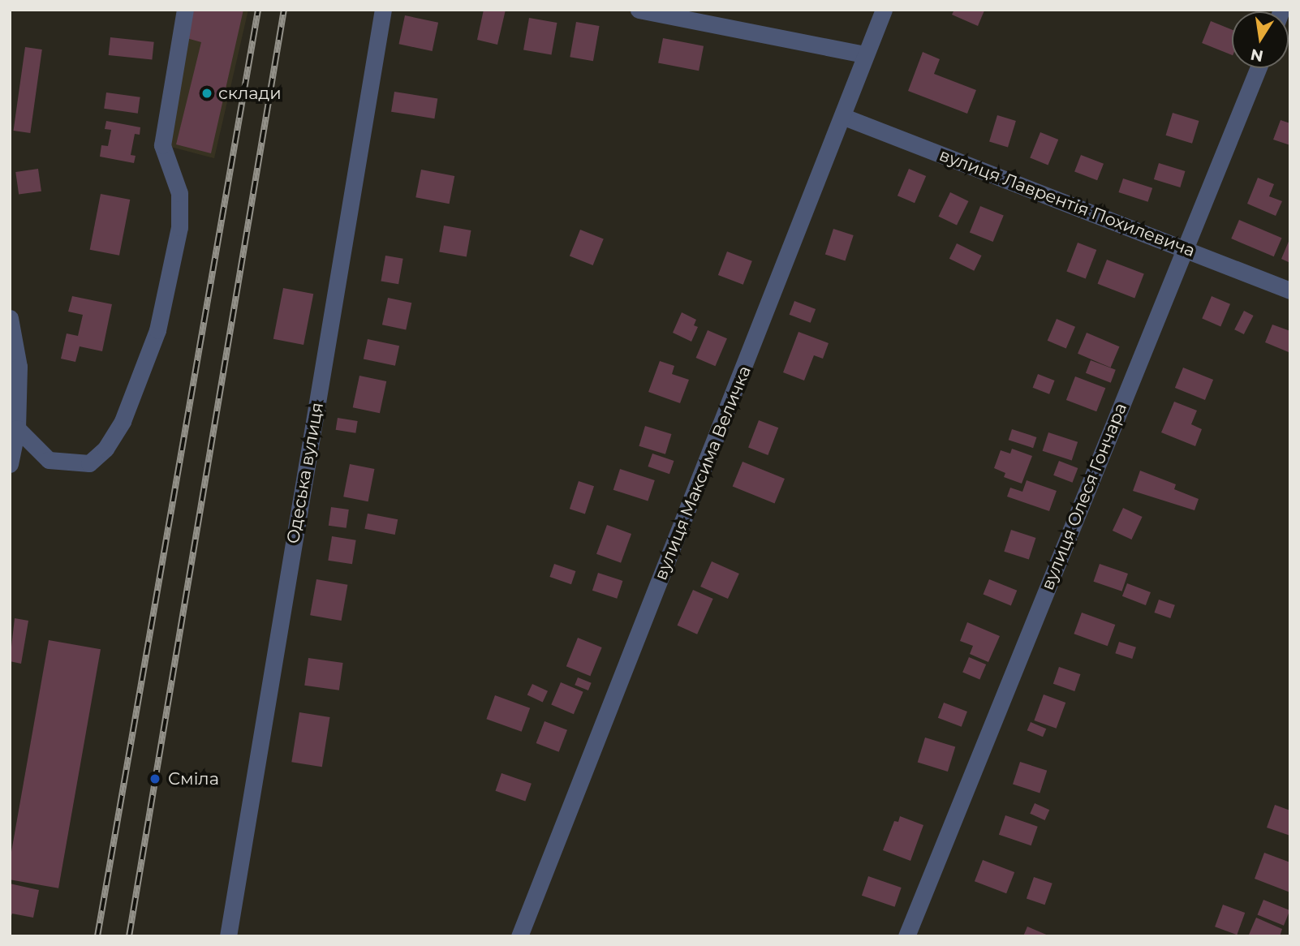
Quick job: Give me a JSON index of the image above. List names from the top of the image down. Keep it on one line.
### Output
{"streets":{"street":["вулиця Лаврентія Похилевича","Одеська вулиця","вулиця Максима Величка","вулиця Олеся Гончара"]},"crossings":[["вулиця Лаврентія Похилевича","вулиця Максима Величка"],["вулиця Лаврентія Похилевича","вулиця Олеся Гончара"]],"places":["склади","Сміла"],"north":"bottom"}
